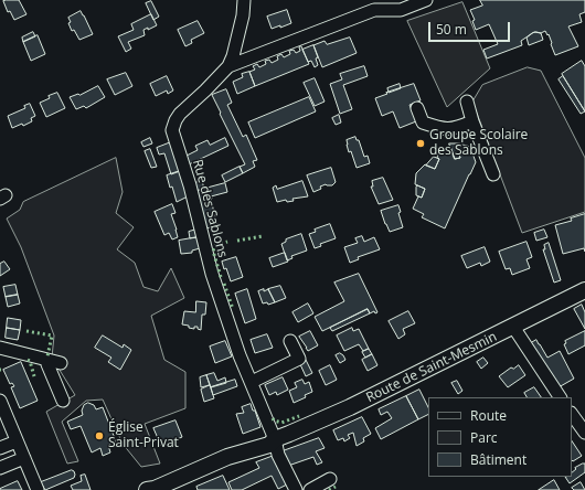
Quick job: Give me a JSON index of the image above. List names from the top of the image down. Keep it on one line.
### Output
{"streets":{"main road":["Route de Saint-Mesmin"],"street":["Rue des Sablons"]},"crossings":[["Rue des Sablons","Route de Saint-Mesmin"]],"places":["Groupe Scolaire des Sablons","Église Saint-Privat"],"legend":["Route","Parc","Bâtiment"],"scale_bar":"50 m"}
